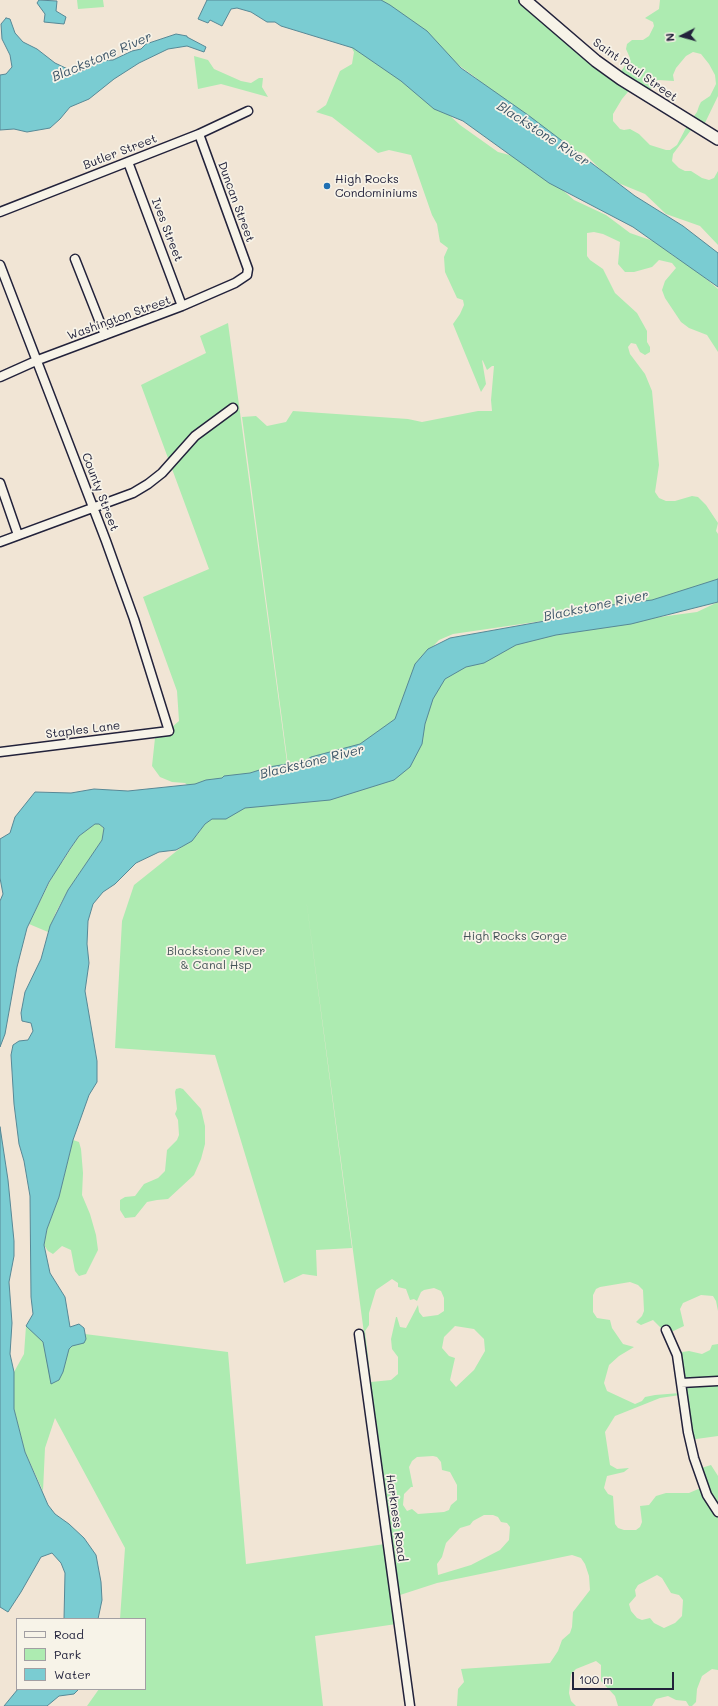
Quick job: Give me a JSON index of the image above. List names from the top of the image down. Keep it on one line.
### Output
{"streets":{"main road":["Saint Paul Street"],"street":["Butler Street","Duncan Street","Ives Street","Washington Street","County Street","Staples Lane","Harkness Road"]},"crossings":[["Butler Street","Duncan Street"],["Butler Street","Ives Street"],["Duncan Street","Washington Street"],["Ives Street","Washington Street"],["Washington Street","County Street"],["County Street","Staples Lane"]],"water":["Blackstone River"],"parks":["High Rocks Gorge","Blackstone River & Canal Hsp"],"places":["High Rocks Condominiums"],"legend":["Road","Park","Water"],"scale_bar":"100 m","north":"left"}
